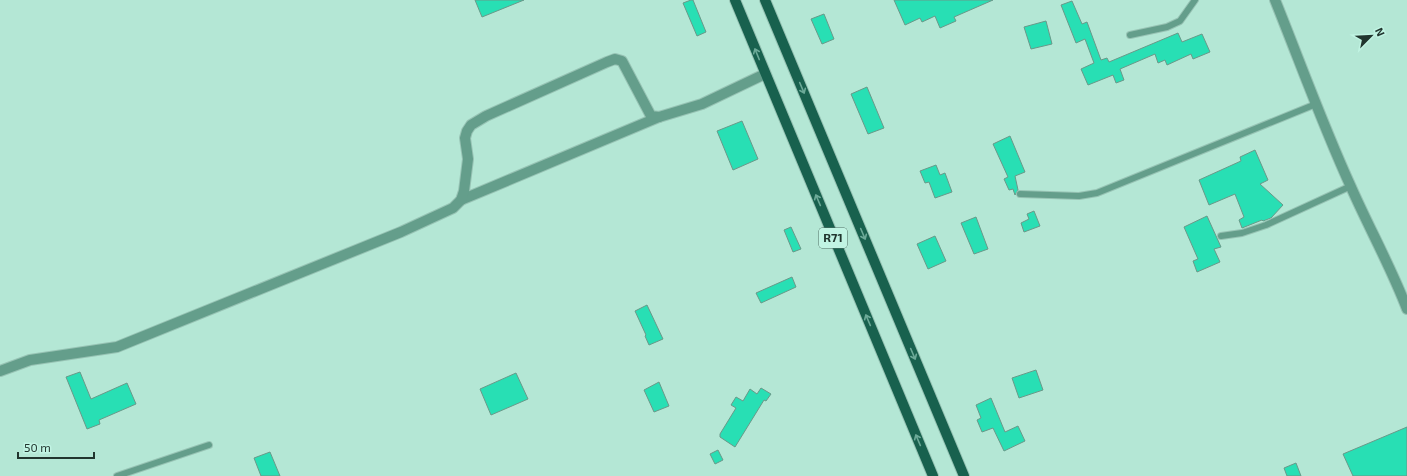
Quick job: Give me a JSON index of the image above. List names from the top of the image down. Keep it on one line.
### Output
{"streets":{"main road":["R71"]},"scale_bar":"50 m","north":"top right"}
